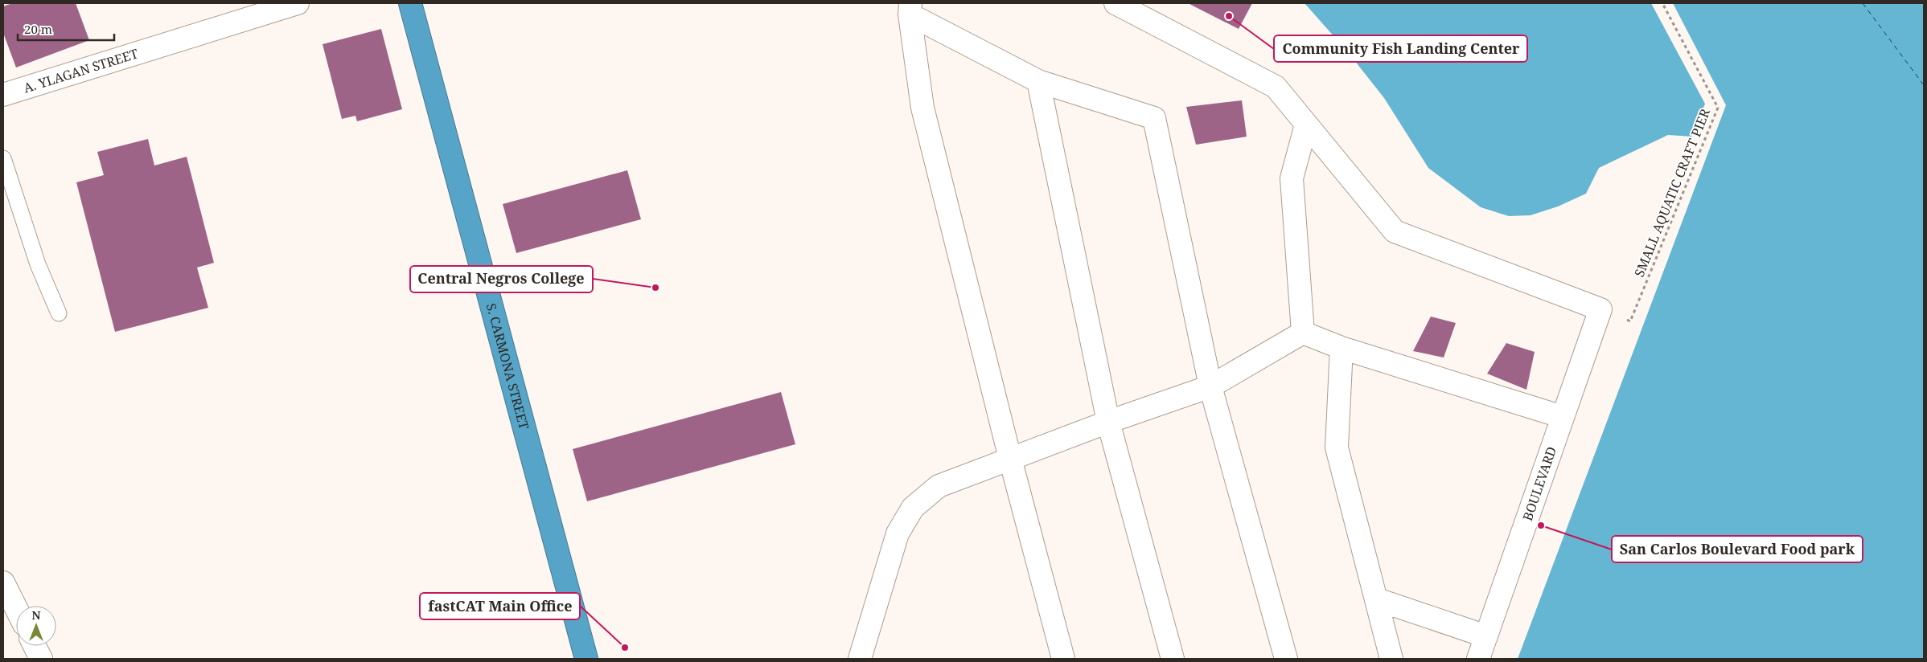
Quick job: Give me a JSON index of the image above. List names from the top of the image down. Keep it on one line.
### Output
{"streets":{"highway":["S. CARMONA STREET"],"street":["A. YLAGAN STREET","BOULEVARD"],"path":["SMALL AQUATIC CRAFT PIER"]},"crossings":[["SMALL AQUATIC CRAFT PIER","BOULEVARD"]],"places":["Community Fish Landing Center","Central Negros College","San Carlos Boulevard Food park","fastCAT Main Office"],"scale_bar":"20 m","north":"top"}
